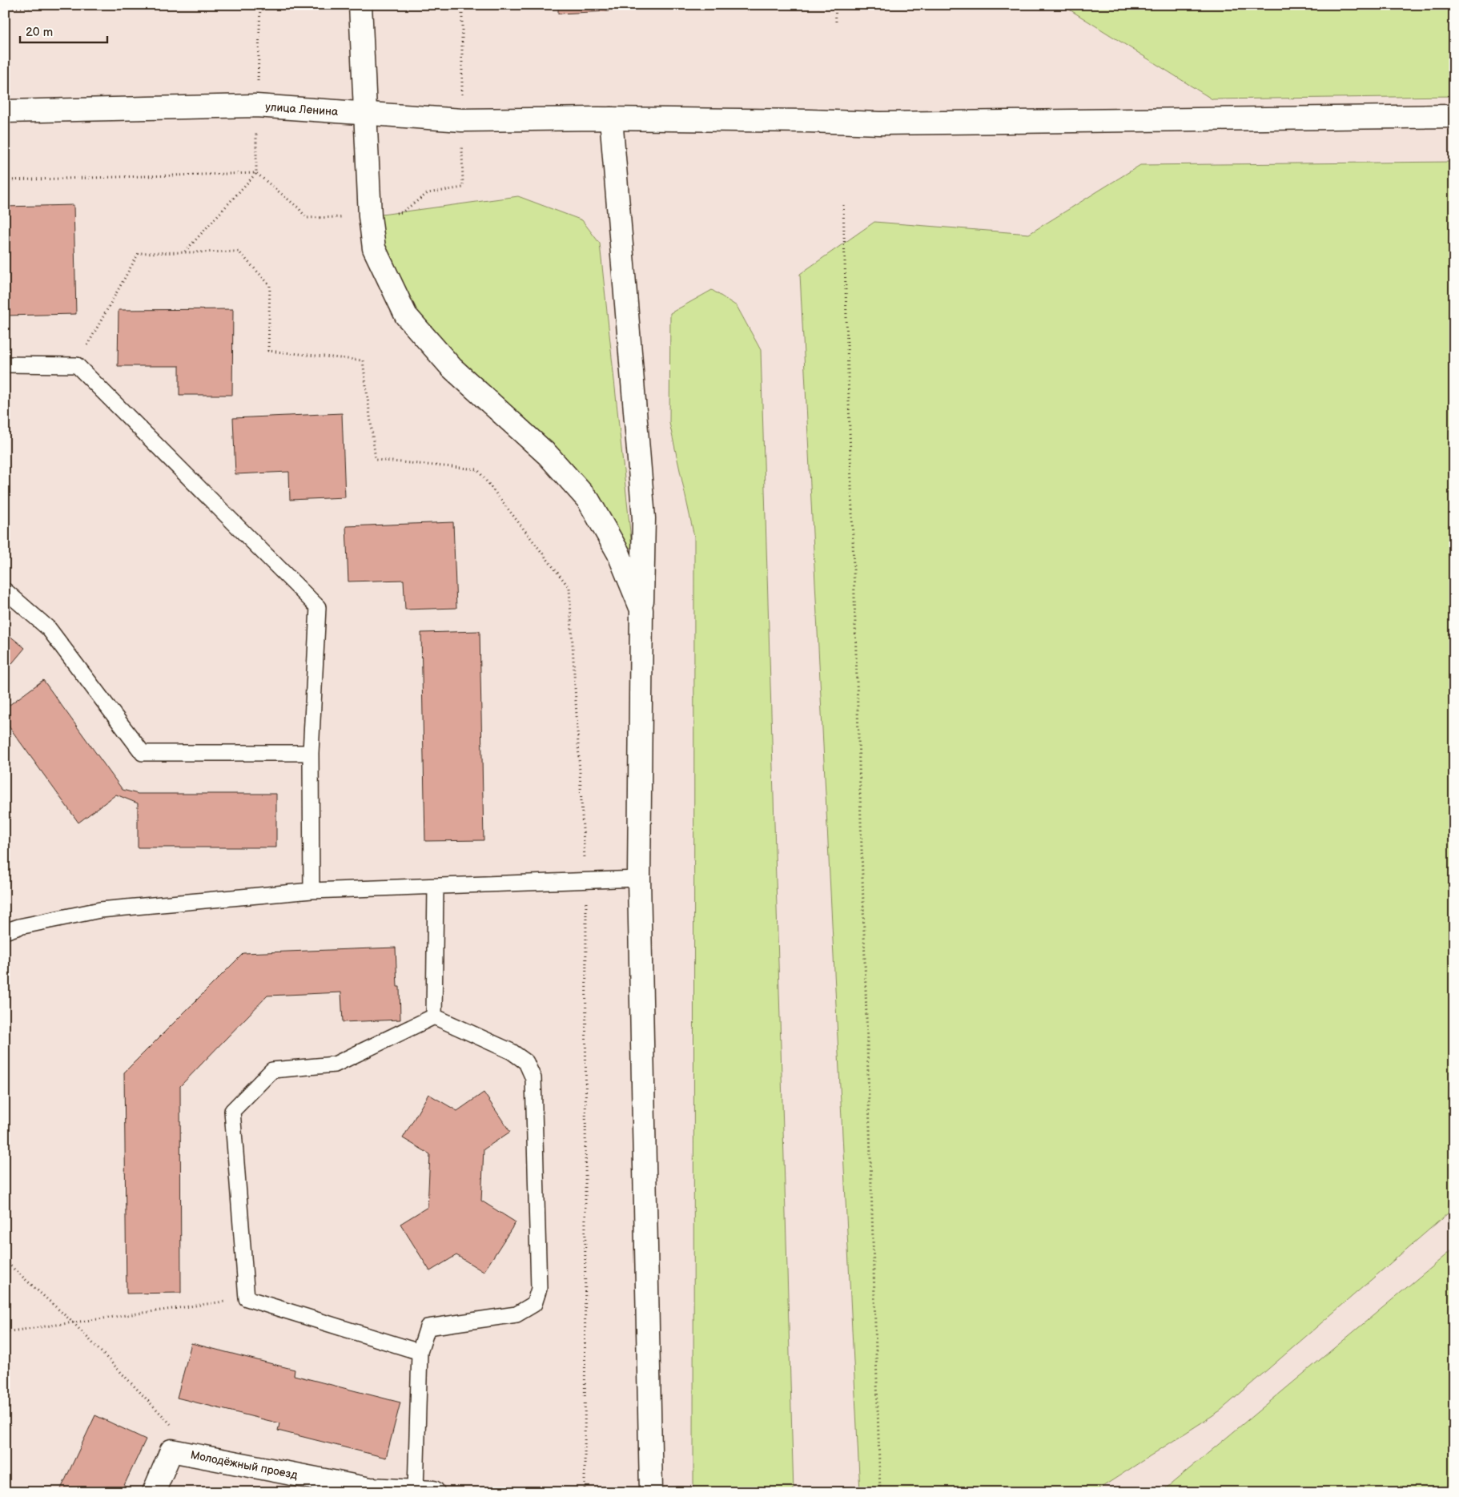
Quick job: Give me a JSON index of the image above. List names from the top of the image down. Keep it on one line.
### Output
{"streets":{"street":["улица Ленина","Молодёжный проезд"]},"scale_bar":"20 m"}
